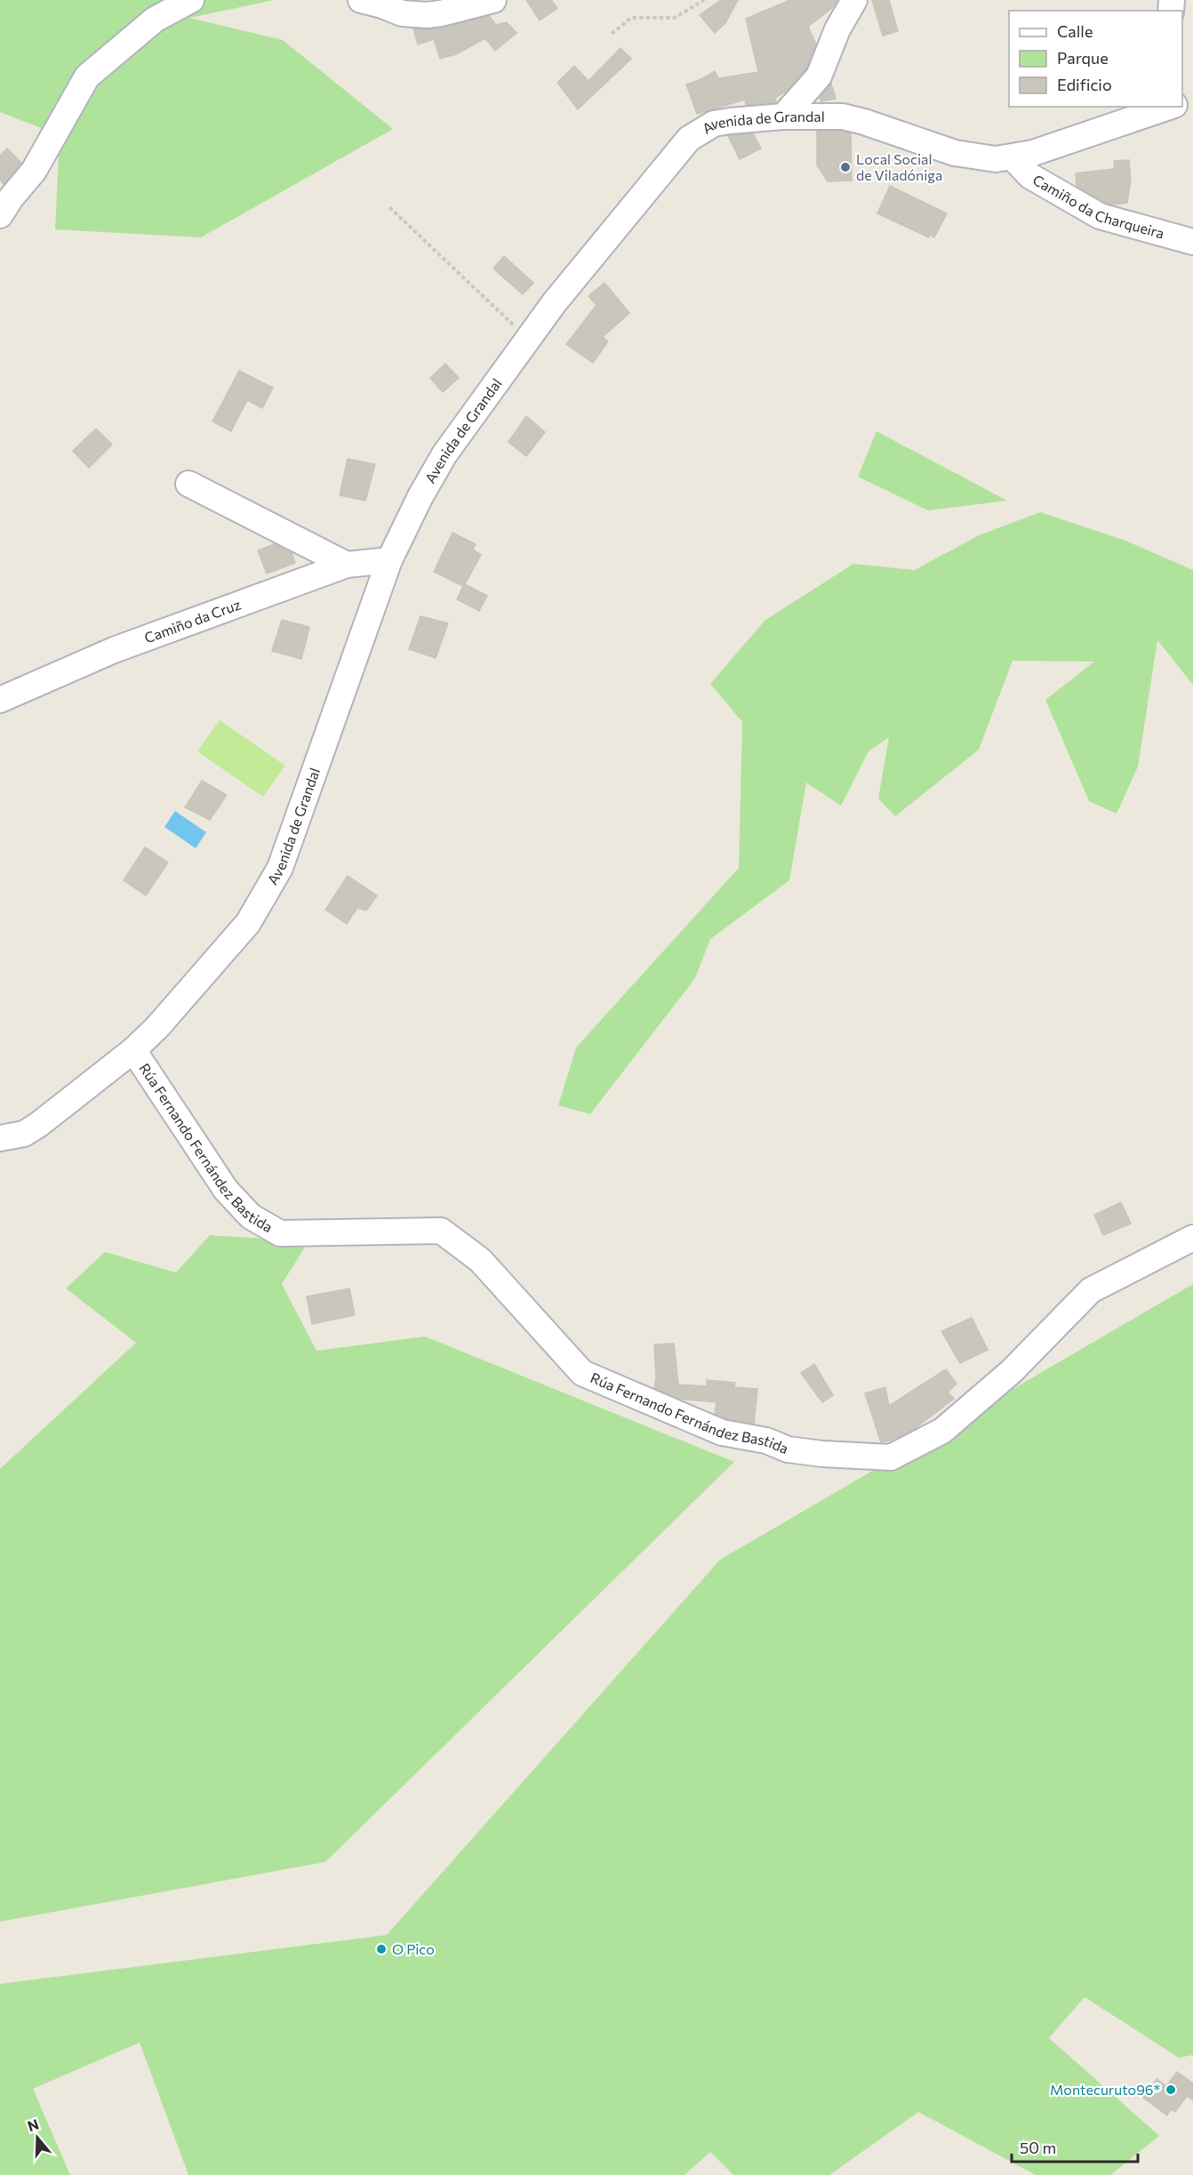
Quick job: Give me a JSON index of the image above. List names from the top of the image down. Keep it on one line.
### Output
{"streets":{"street":["Avenida de Grandal","Camiño da Charqueira","Camiño da Cruz","Rúa Fernando Fernández Bastida"]},"crossings":[["Avenida de Grandal","Camiño da Charqueira"],["Avenida de Grandal","Camiño da Cruz"],["Avenida de Grandal","Rúa Fernando Fernández Bastida"]],"places":["Local Social de Viladóniga","O Pico","Montecuruto96*"],"legend":["Calle","Parque","Edificio"],"scale_bar":"50 m","north":"top"}
